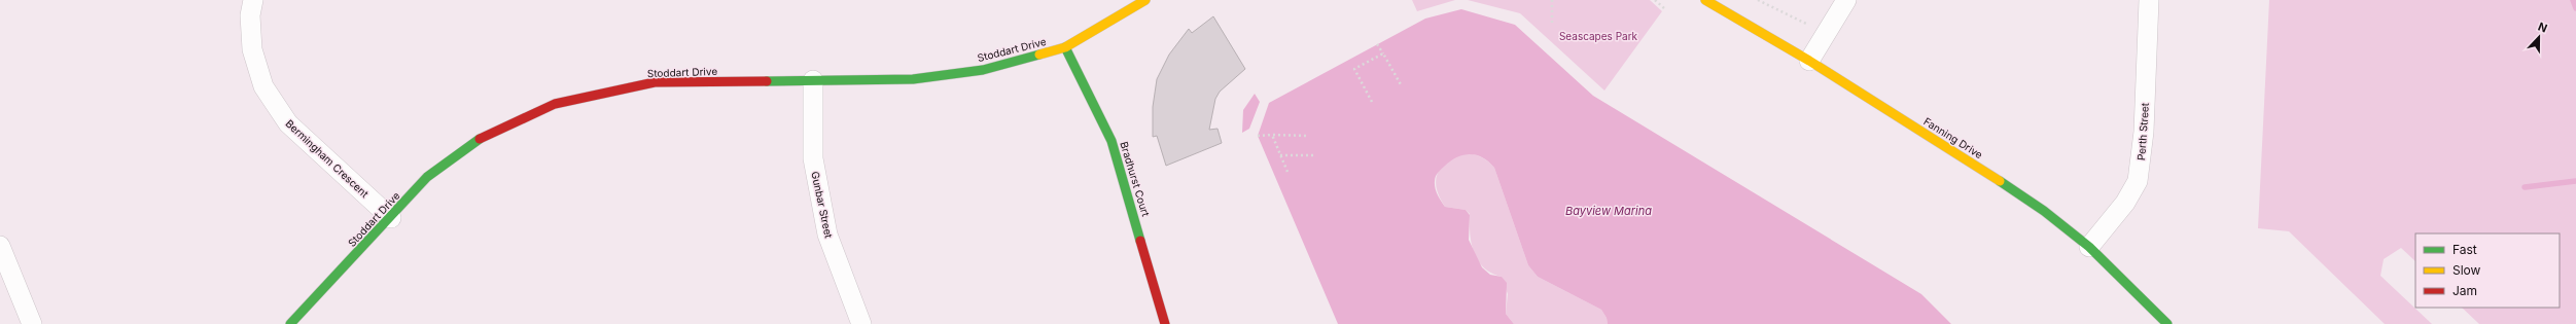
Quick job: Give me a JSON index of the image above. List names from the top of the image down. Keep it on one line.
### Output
{"streets":{"street":["Stoddart Drive","Perth Street","Fanning Drive","Bermingham Crescent","Bradhurst Court","Gunbar Street"]},"crossings":[["Stoddart Drive","Bermingham Crescent"],["Stoddart Drive","Bradhurst Court"],["Stoddart Drive","Gunbar Street"],["Perth Street","Fanning Drive"]],"water":["Bayview Marina"],"parks":["Seascapes Park"],"legend":["Fast","Slow","Jam"],"north":"top"}
